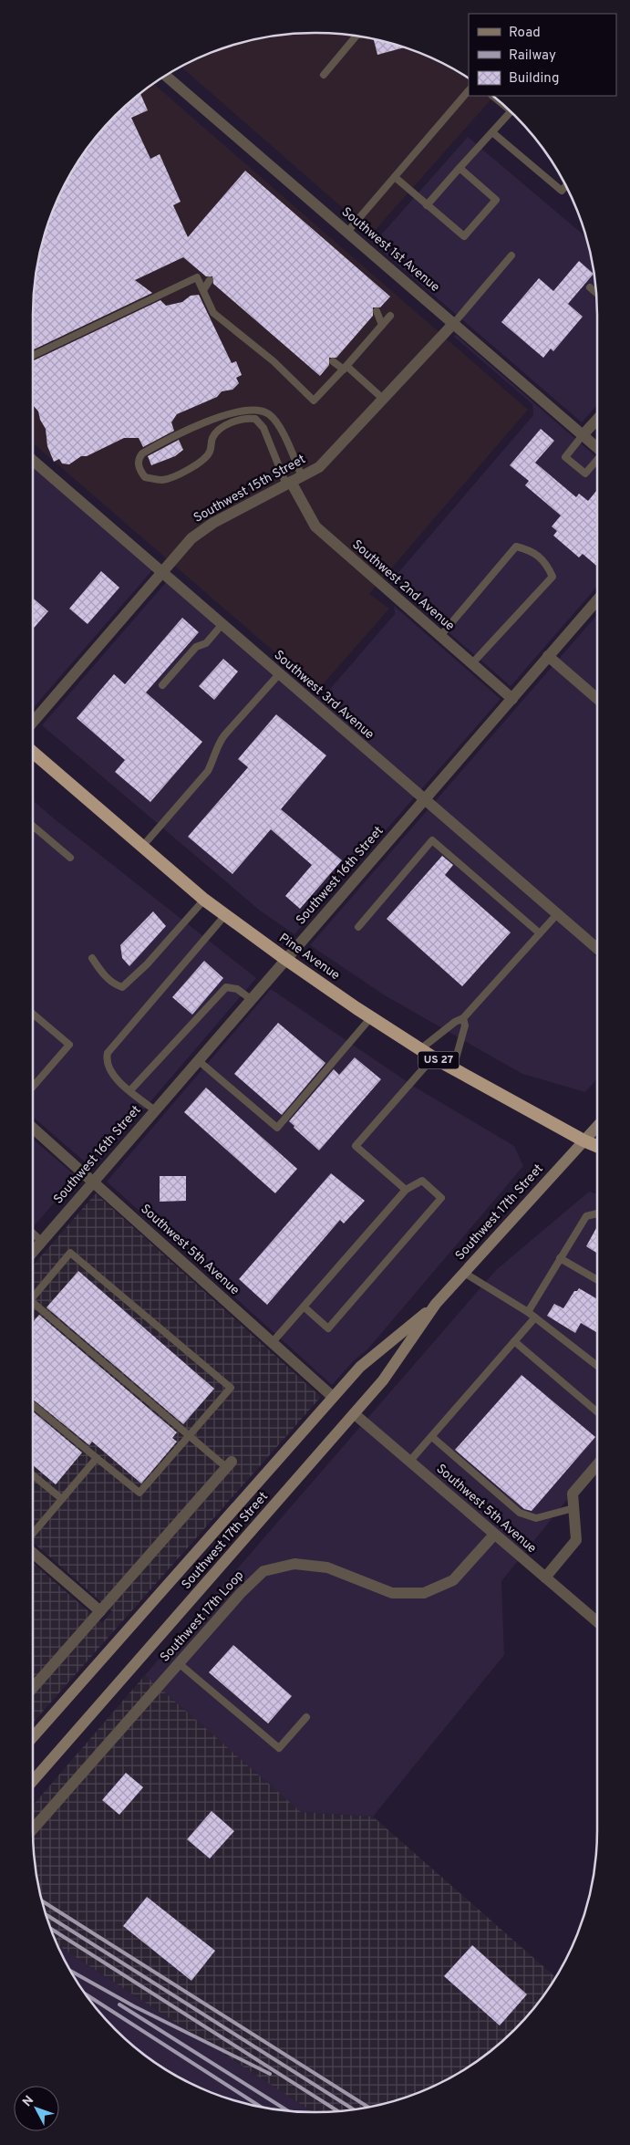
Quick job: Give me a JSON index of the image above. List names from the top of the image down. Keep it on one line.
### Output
{"streets":{"highway":["Pine Avenue","US 27"],"main road":["Southwest 17th Street"],"street":["Southwest 1st Avenue","Southwest 15th Street","Southwest 2nd Avenue","Southwest 3rd Avenue","Southwest 16th Street","Southwest 5th Avenue","Southwest 17th Loop"]},"crossings":[["Southwest 1st Avenue","Southwest 15th Street"],["Southwest 15th Street","Southwest 2nd Avenue"],["Southwest 15th Street","Southwest 3rd Avenue"],["Southwest 2nd Avenue","Southwest 16th Street"],["Southwest 3rd Avenue","Southwest 16th Street"],["Southwest 16th Street","Pine Avenue"],["Southwest 16th Street","Southwest 5th Avenue"],["Pine Avenue","Southwest 17th Street"],["Southwest 17th Street","Southwest 5th Avenue"],["Southwest 5th Avenue","Southwest 17th Loop"]],"legend":["Road","Railway","Building"],"north":"top left"}
